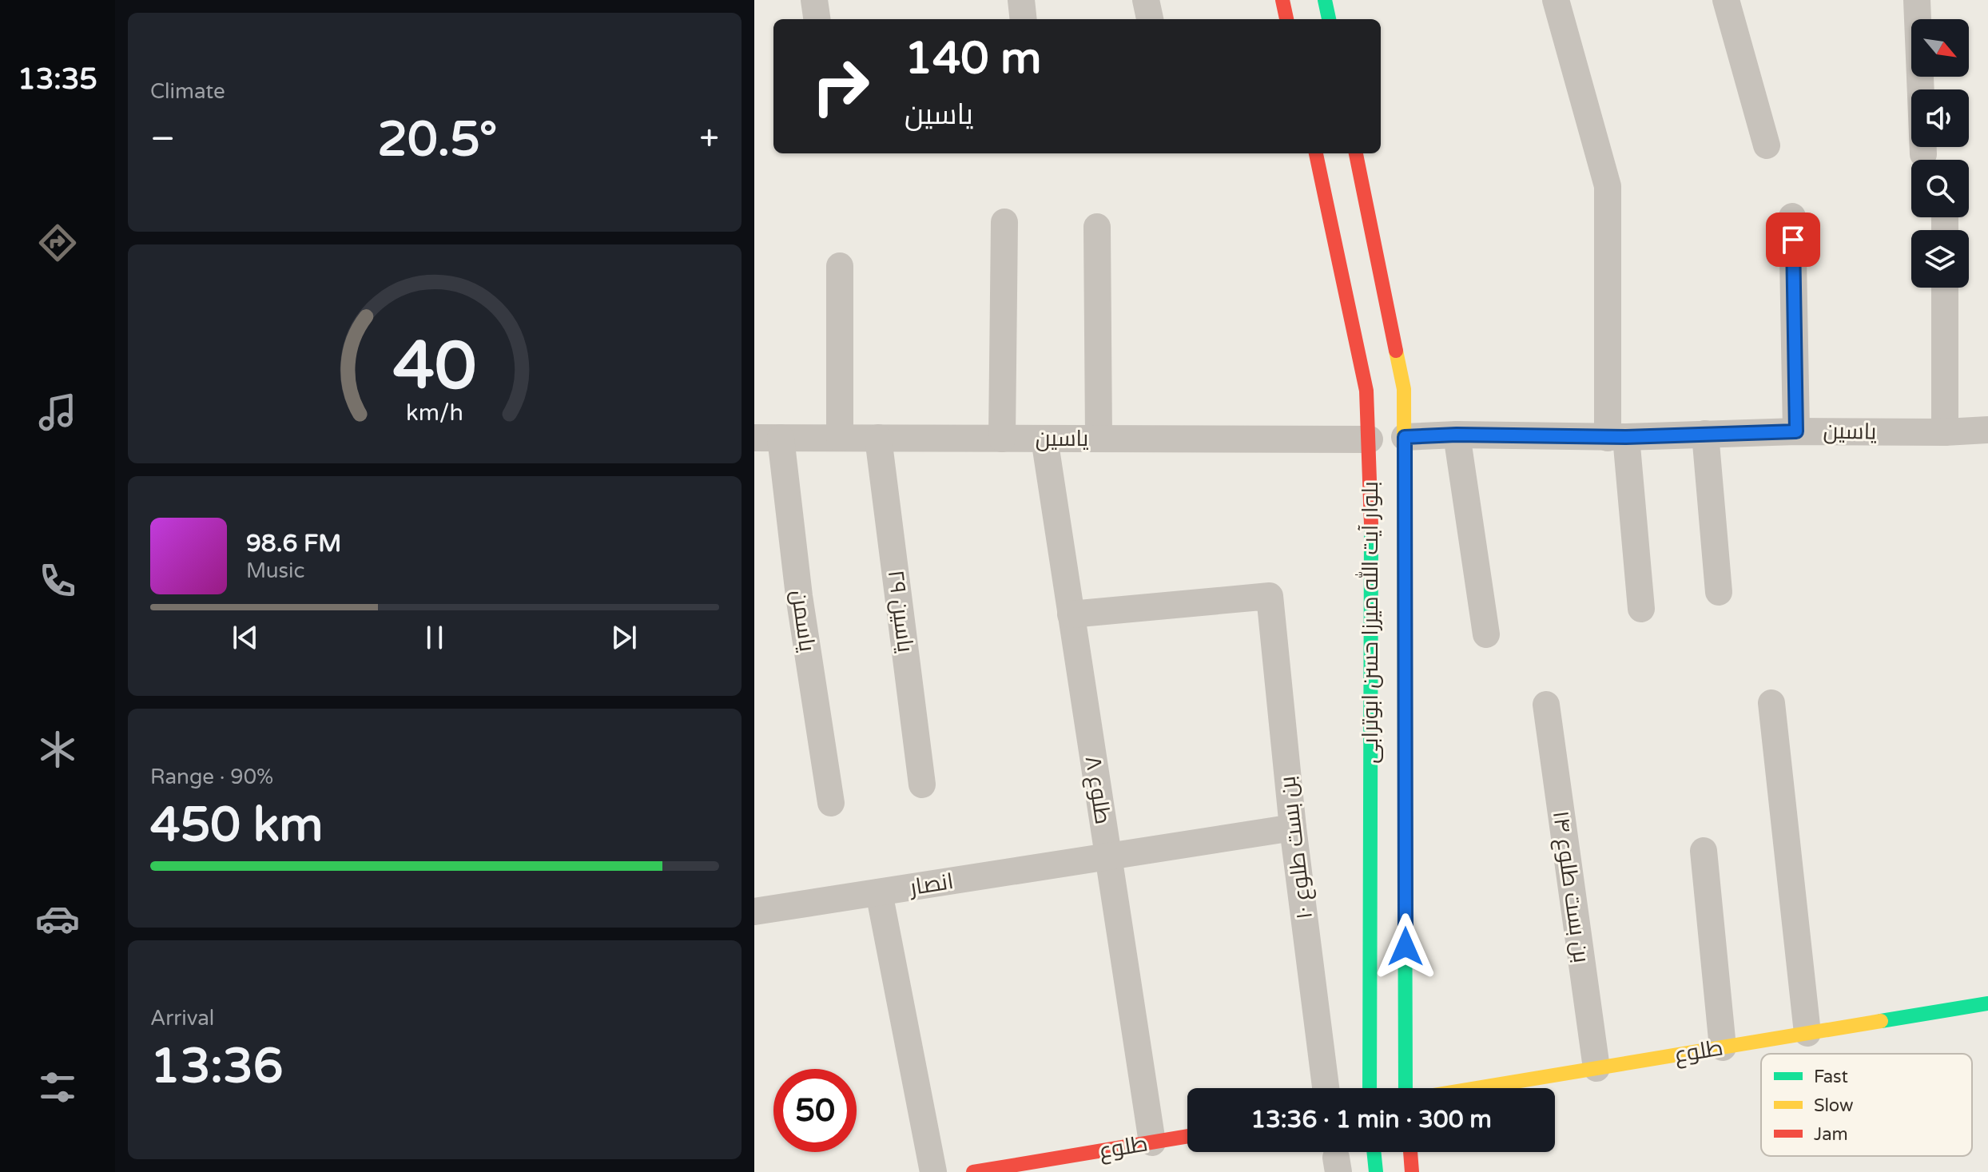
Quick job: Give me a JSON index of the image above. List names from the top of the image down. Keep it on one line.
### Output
{"streets":{"main road":["بلوار آیت الله میرزا حسن ابوترابی","طلوع"],"street":["یاسین","یاسین ۲۹","یاسمن","طلوع ۸","بن بست طلوع ۱۰","انصار","بن بست طلوع ۱۴"]},"crossings":[["یاسین","یاسین ۲۹"],["یاسین","یاسمن"],["یاسین","بلوار آیت الله میرزا حسن ابوترابی"],["یاسین","طلوع ۸"],["طلوع ۸","بن بست طلوع ۱۰"],["طلوع ۸","انصار"],["طلوع ۸","طلوع"],["بن بست طلوع ۱۰","انصار"],["بن بست طلوع ۱۴","طلوع"]],"legend":["Fast","Slow","Jam"],"north":"bottom right","page":{"tabs":"13:35","tile":["Climate",["Range · 90%","450 km"],["Arrival","13:36"]],"turn":["140 m","یاسین"],"heat":["−","20.5°","+"],"song":["98.6 FM","Music"],"limit":"50","trip":"13:36 · 1 min · 300 m","gauge":["40","km/h"]}}
